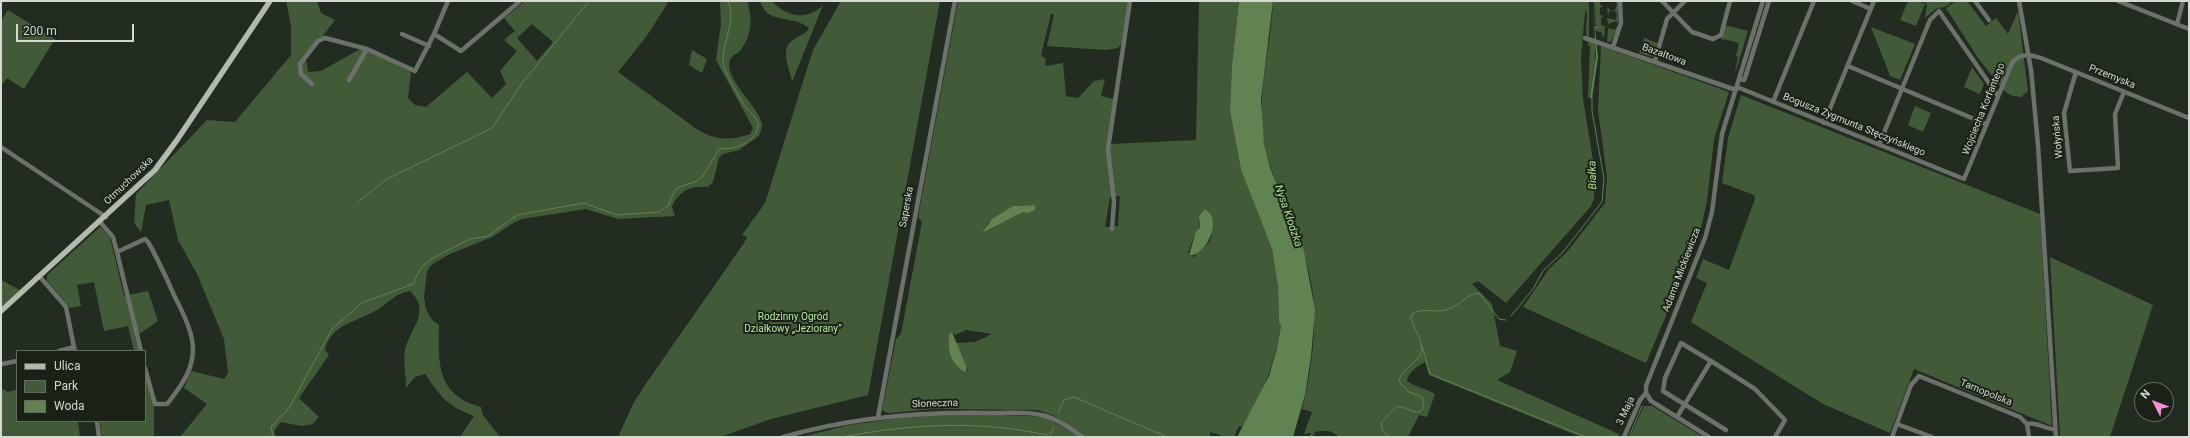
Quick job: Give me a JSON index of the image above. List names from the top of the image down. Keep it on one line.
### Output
{"streets":{"main road":["Otmuchowska"],"street":["Bazaltowa","Przemyska","Wojciecha Korfantego","Bogusza Zygmunta Stęczyńskiego","Wołyńska","Saperska","Adama Mickiewicza","Tarnopolska","Słoneczna","3 Maja"]},"crossings":[["Bazaltowa","Bogusza Zygmunta Stęczyńskiego"],["Bazaltowa","Adama Mickiewicza"],["Przemyska","Wojciecha Korfantego"],["Przemyska","Wołyńska"],["Wojciecha Korfantego","Bogusza Zygmunta Stęczyńskiego"],["Bogusza Zygmunta Stęczyńskiego","Adama Mickiewicza"],["Saperska","Słoneczna"],["Adama Mickiewicza","3 Maja"]],"water":["Białka","Nysa Kłodzka"],"parks":["Rodzinny Ogród Działkowy „Jeziorany”"],"legend":["Ulica","Park","Woda"],"scale_bar":"200 m","north":"top left"}
